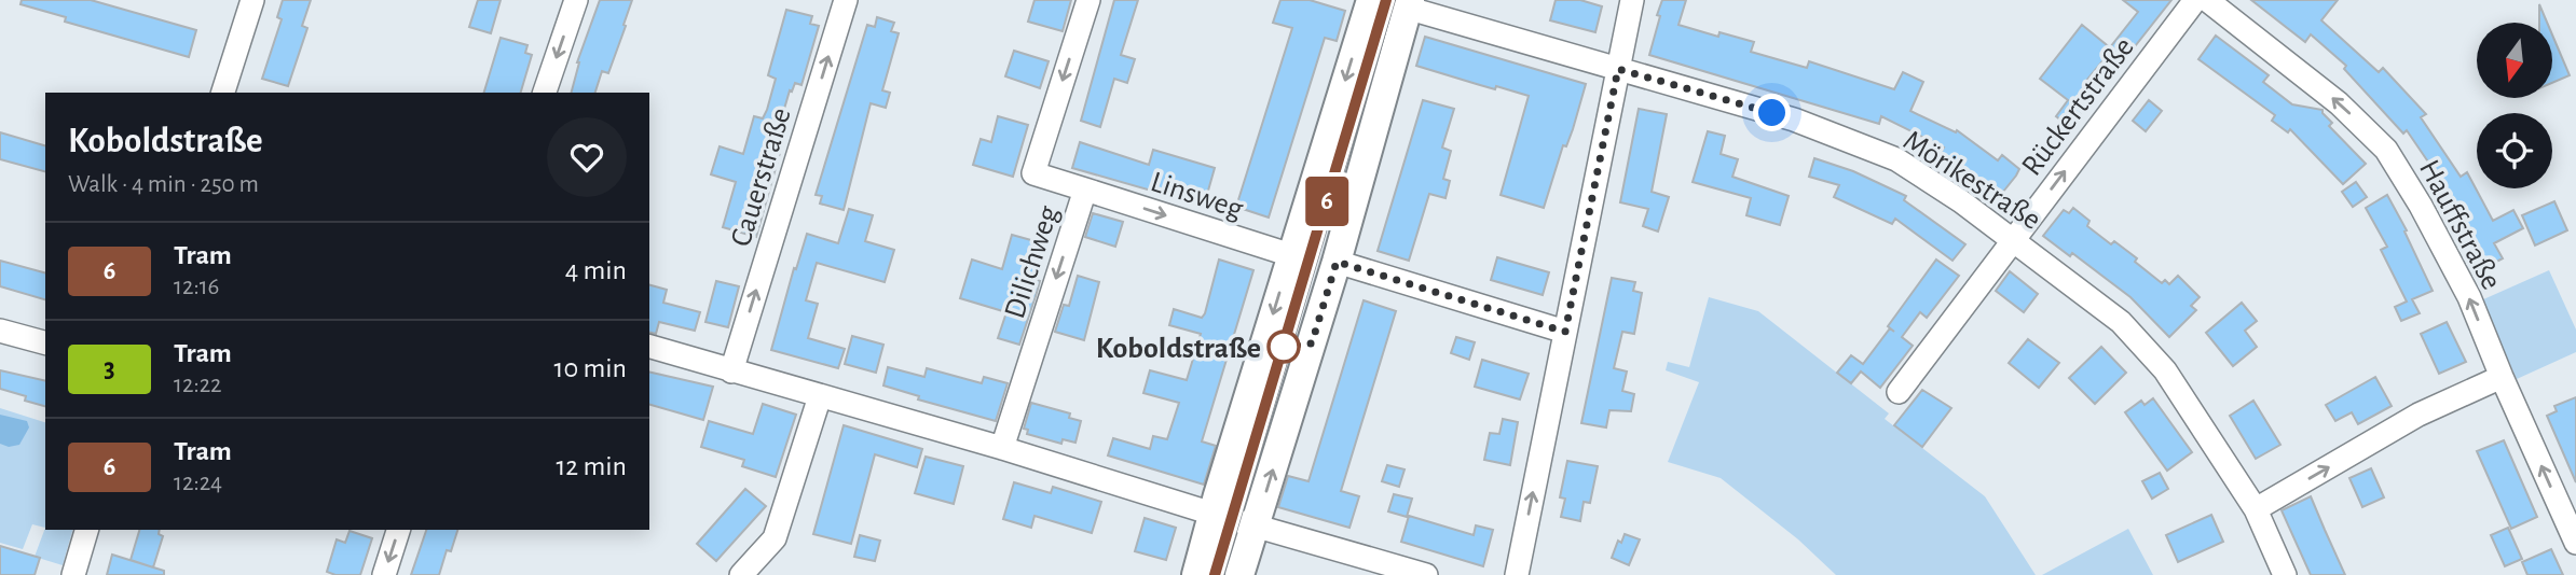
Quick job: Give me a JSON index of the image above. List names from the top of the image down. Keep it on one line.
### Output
{"streets":{"street":["Rückertstraße","Cauerstraße","Mörikestraße","Linsweg","Hauffstraße","Dilichweg"]},"crossings":[["Rückertstraße","Mörikestraße"],["Linsweg","Dilichweg"]],"one_way":["Rückertstraße","Cauerstraße","Linsweg","Hauffstraße","Dilichweg"],"places":["Koboldstraße"],"lines":["tram line 6"],"north":"bottom","page":{"on_map":"6","heading":["Koboldstraße","Walk · 4 min · 250 m"],"list":[{"mark":"6","name":"Tram","note":"12:16","value":"4 min"},{"mark":"3","name":"Tram","note":"12:22","value":"10 min"},{"mark":"6","name":"Tram","note":"12:24","value":"12 min"}]}}
